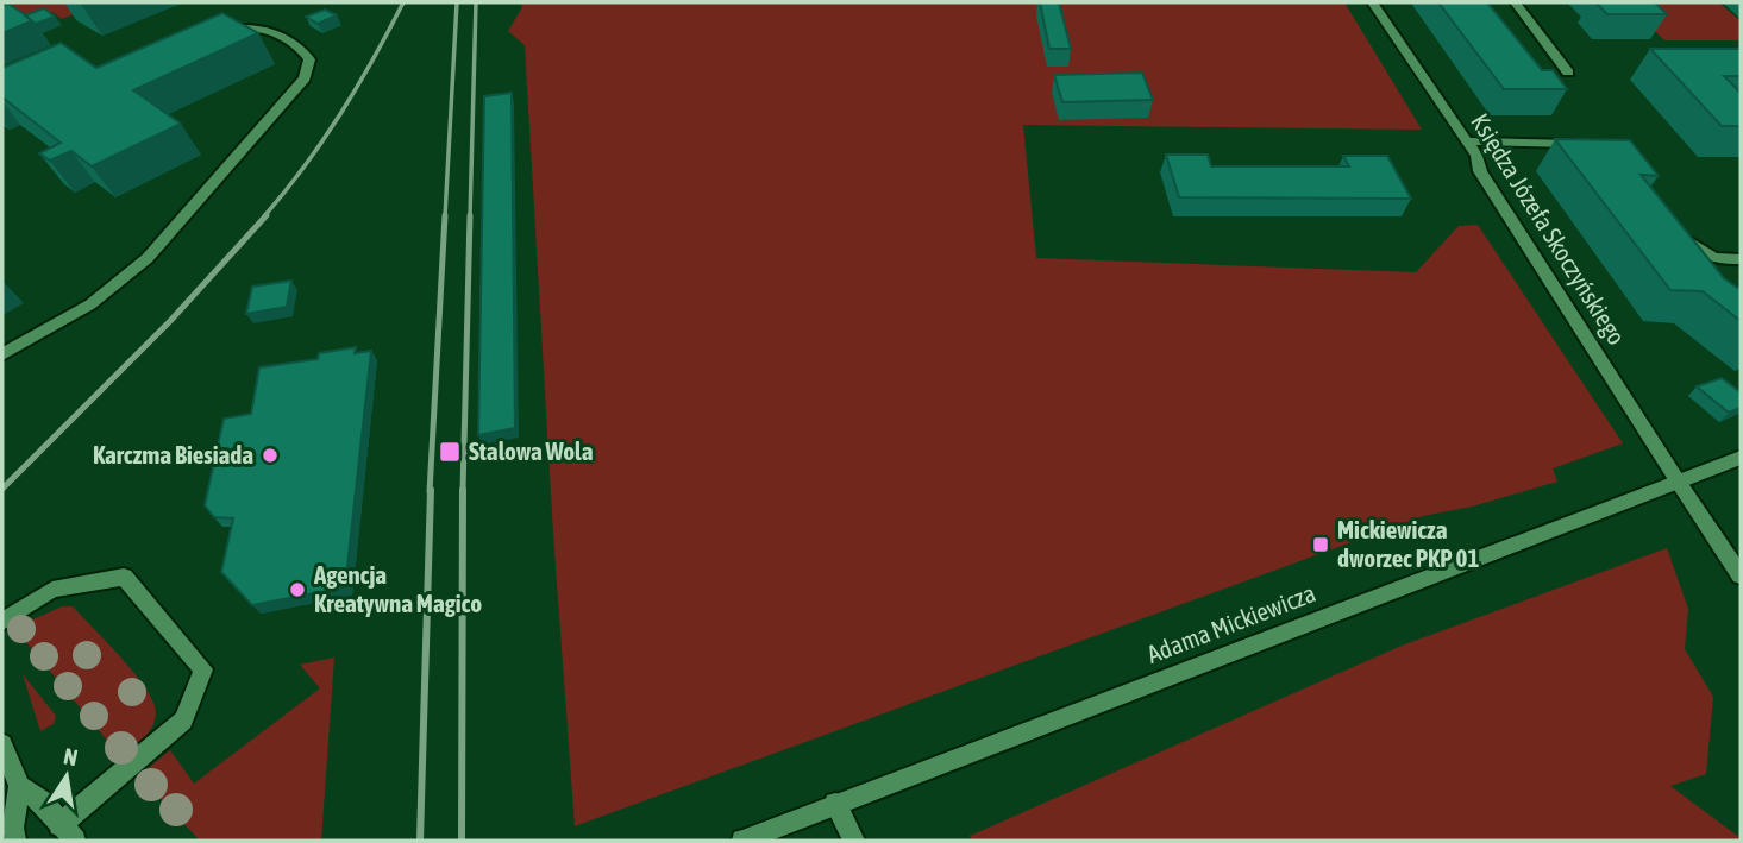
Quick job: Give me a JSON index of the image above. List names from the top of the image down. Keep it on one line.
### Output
{"streets":{"street":["Księdza Józefa Skoczyńskiego","Adama Mickiewicza"]},"crossings":[["Księdza Józefa Skoczyńskiego","Adama Mickiewicza"]],"places":{"transit":["Stalowa Wola","Mickiewicza dworzec PKP 01"],"other":["Karczma Biesiada","Agencja Kreatywna Magico"]},"north":"top"}
